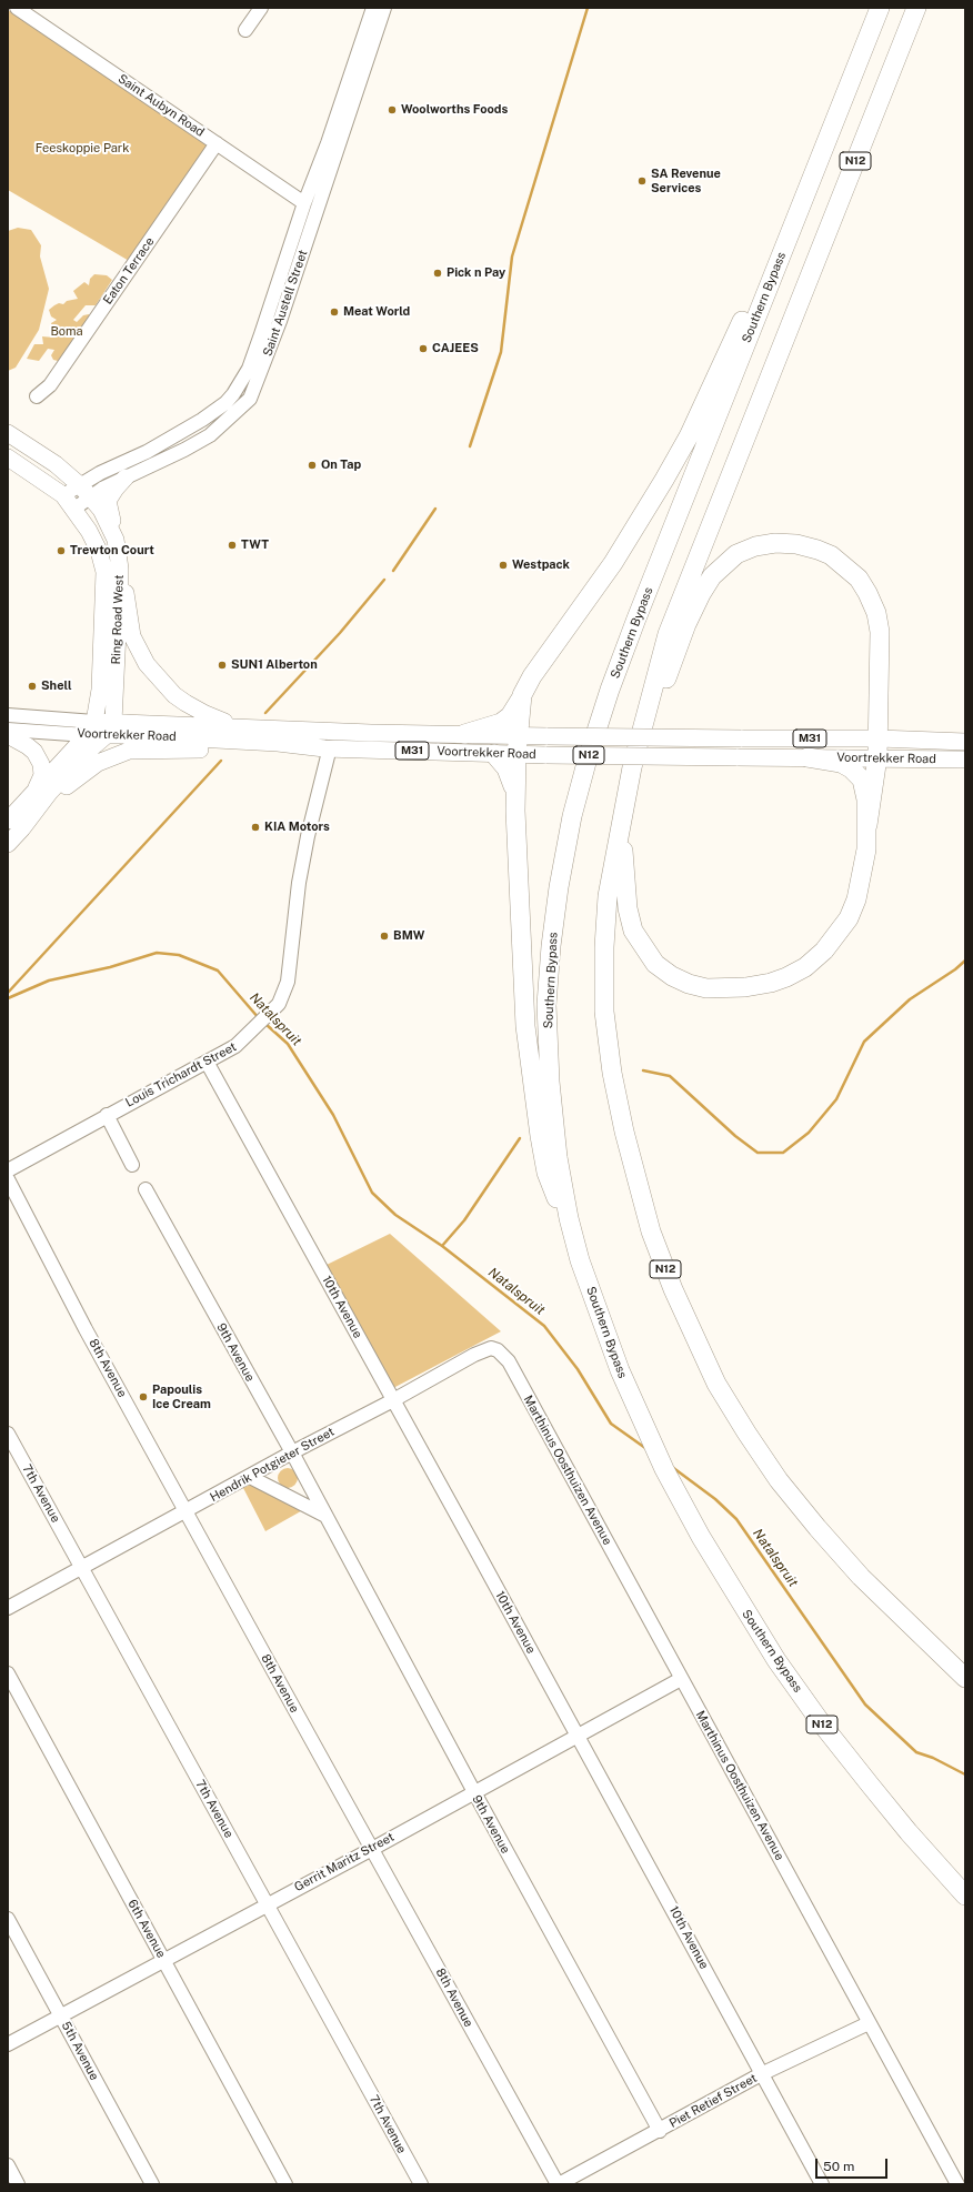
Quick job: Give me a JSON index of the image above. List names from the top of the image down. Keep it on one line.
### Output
{"streets":{"highway":["N12","Southern Bypass"],"main road":["Ring Road West","Voortrekker Road","M31"],"street":["Saint Aubyn Road","Eaton Terrace","Saint Austell Street","Louis Trichardt Street","10th Avenue","9th Avenue","8th Avenue","Hendrik Potgieter Street","Marthinus Oosthuizen Avenue","7th Avenue","Gerrit Maritz Street","6th Avenue","5th Avenue","Piet Retief Street"]},"crossings":[["Saint Aubyn Road","Eaton Terrace"],["Saint Aubyn Road","Saint Austell Street"],["Saint Austell Street","Ring Road West"],["Ring Road West","Voortrekker Road"],["Voortrekker Road","Louis Trichardt Street"],["Louis Trichardt Street","10th Avenue"],["10th Avenue","Hendrik Potgieter Street"],["10th Avenue","Gerrit Maritz Street"],["10th Avenue","Piet Retief Street"],["9th Avenue","Hendrik Potgieter Street"],["9th Avenue","Gerrit Maritz Street"],["9th Avenue","Piet Retief Street"],["8th Avenue","Hendrik Potgieter Street"],["8th Avenue","Gerrit Maritz Street"],["8th Avenue","Piet Retief Street"],["Hendrik Potgieter Street","Marthinus Oosthuizen Avenue"],["Hendrik Potgieter Street","7th Avenue"],["Marthinus Oosthuizen Avenue","Gerrit Maritz Street"],["Marthinus Oosthuizen Avenue","Piet Retief Street"],["7th Avenue","Gerrit Maritz Street"],["Gerrit Maritz Street","6th Avenue"],["Gerrit Maritz Street","5th Avenue"]],"water":["Natalspruit"],"parks":["Feeskoppie Park","Boma"],"places":["Woolworths Foods","SA Revenue Services","Pick n Pay","Meat World","CAJEES","On Tap","TWT","Trewton Court","Westpack","SUN1 Alberton","Shell","KIA Motors","BMW","Papoulis Ice Cream"],"scale_bar":"50 m"}
